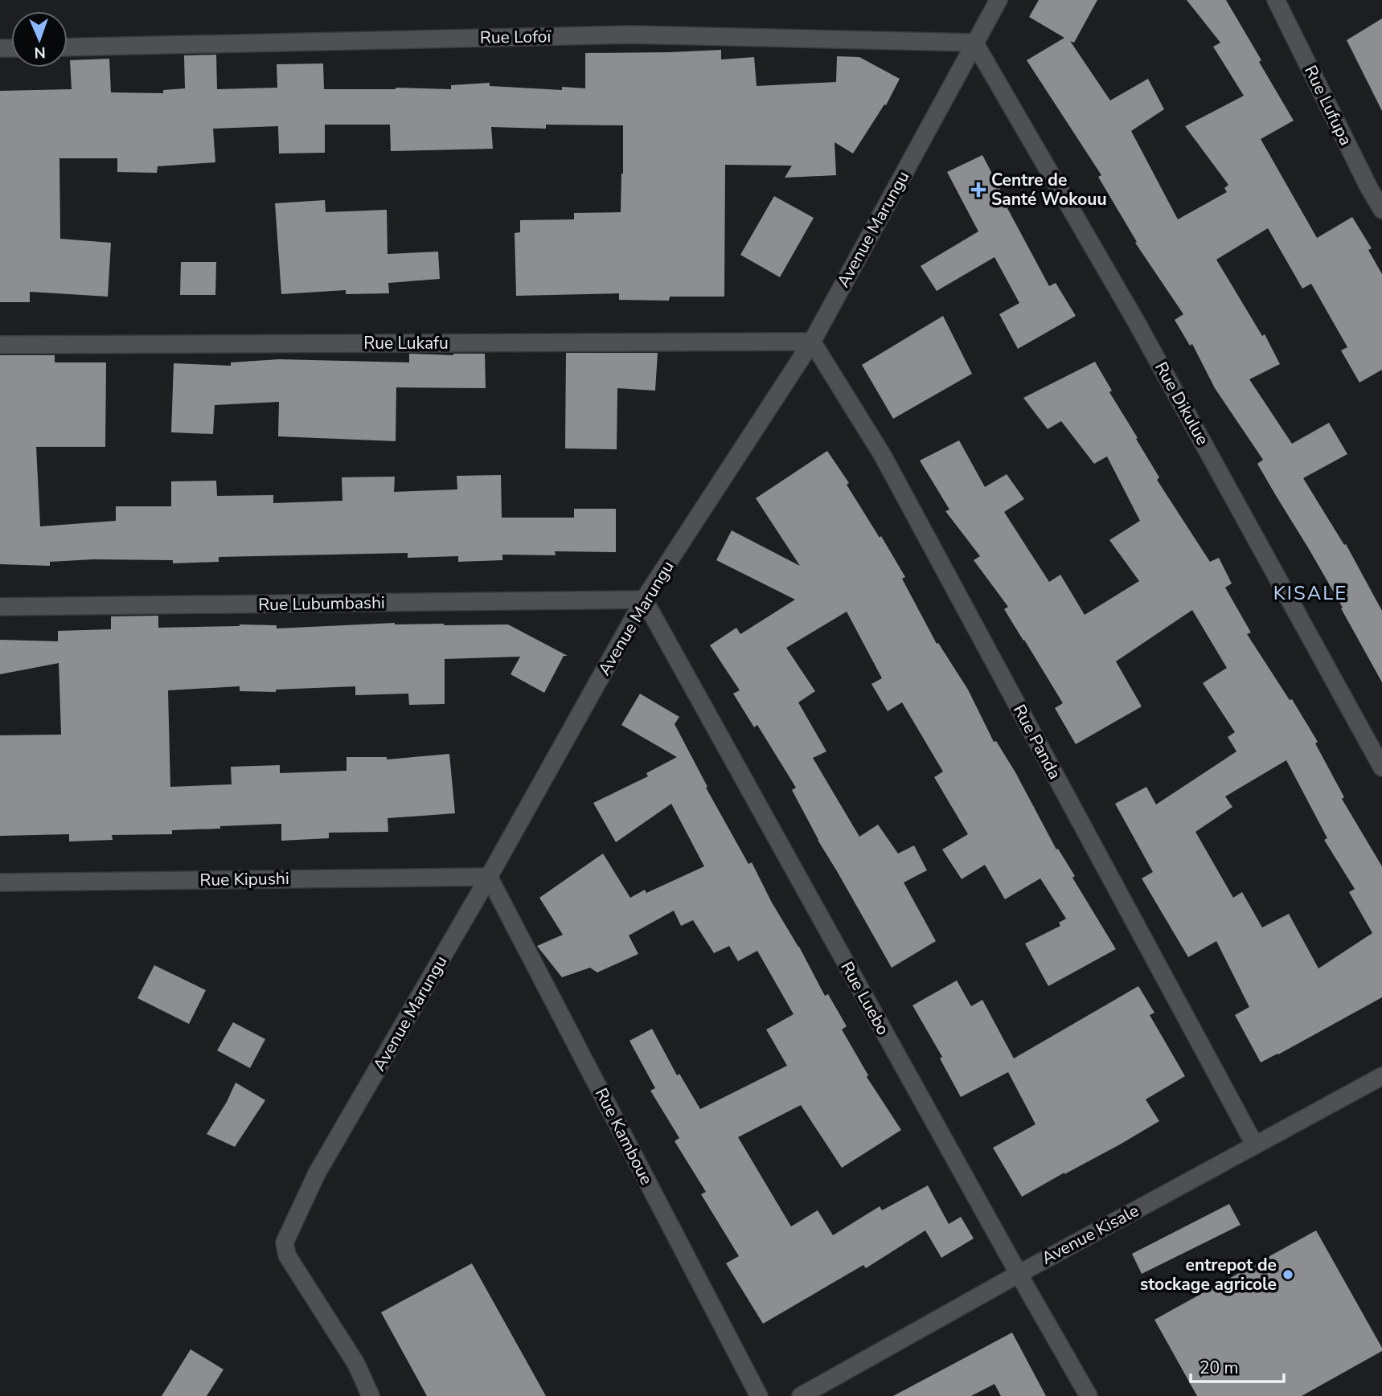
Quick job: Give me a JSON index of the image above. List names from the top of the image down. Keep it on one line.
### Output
{"streets":{"street":["Rue Lofoï","Rue Lufupa","Avenue Marungu","Rue Lukafu","Rue Dikulue","Rue Lubumbashi","Rue Panda","Rue Kipushi","Rue Luebo","Rue Kamboue","Avenue Kisale"]},"crossings":[["Rue Lofoï","Avenue Marungu"],["Rue Lofoï","Rue Dikulue"],["Avenue Marungu","Rue Lukafu"],["Avenue Marungu","Rue Dikulue"],["Avenue Marungu","Rue Lubumbashi"],["Avenue Marungu","Rue Panda"],["Avenue Marungu","Rue Kipushi"],["Avenue Marungu","Rue Luebo"],["Avenue Marungu","Rue Kamboue"],["Rue Lukafu","Rue Panda"],["Rue Lubumbashi","Rue Luebo"],["Rue Panda","Avenue Kisale"],["Rue Kipushi","Rue Kamboue"],["Rue Luebo","Avenue Kisale"]],"districts":["KISALE"],"places":{"health":["Centre de Santé Wokouu"],"other":["entrepot de stockage agricole"]},"scale_bar":"20 m","north":"bottom"}
